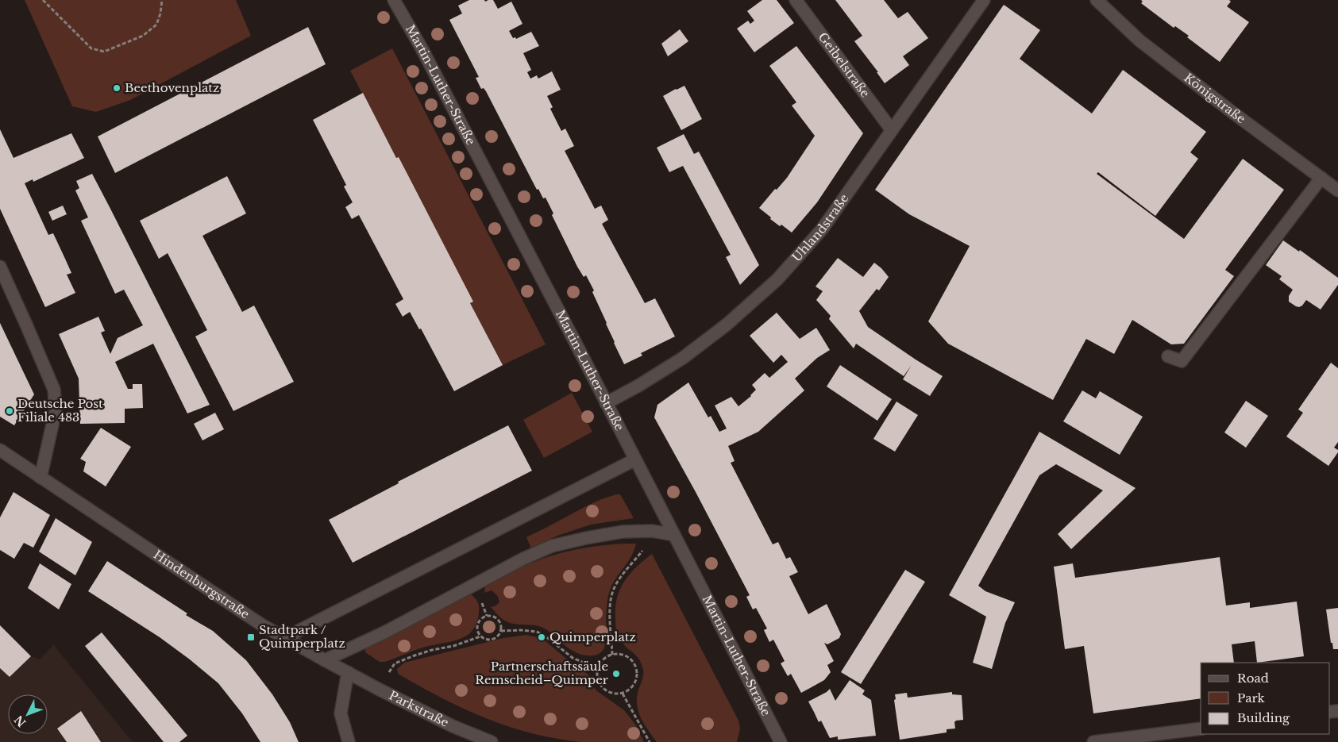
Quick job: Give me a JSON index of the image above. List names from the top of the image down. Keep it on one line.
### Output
{"streets":{"street":["Geibelstraße","Martin-Luther-Straße","Königstraße","Uhlandstraße","Hindenburgstraße","Parkstraße"]},"crossings":[["Geibelstraße","Uhlandstraße"],["Martin-Luther-Straße","Uhlandstraße"],["Hindenburgstraße","Parkstraße"]],"places":{"other":["Beethovenplatz","Deutsche Post Filiale 483","Quimperplatz","Partnerschaftssäule Remscheid–Quimper"],"transit":["Stadtpark / Quimperplatz"]},"legend":["Road","Park","Building"],"north":"bottom left"}
